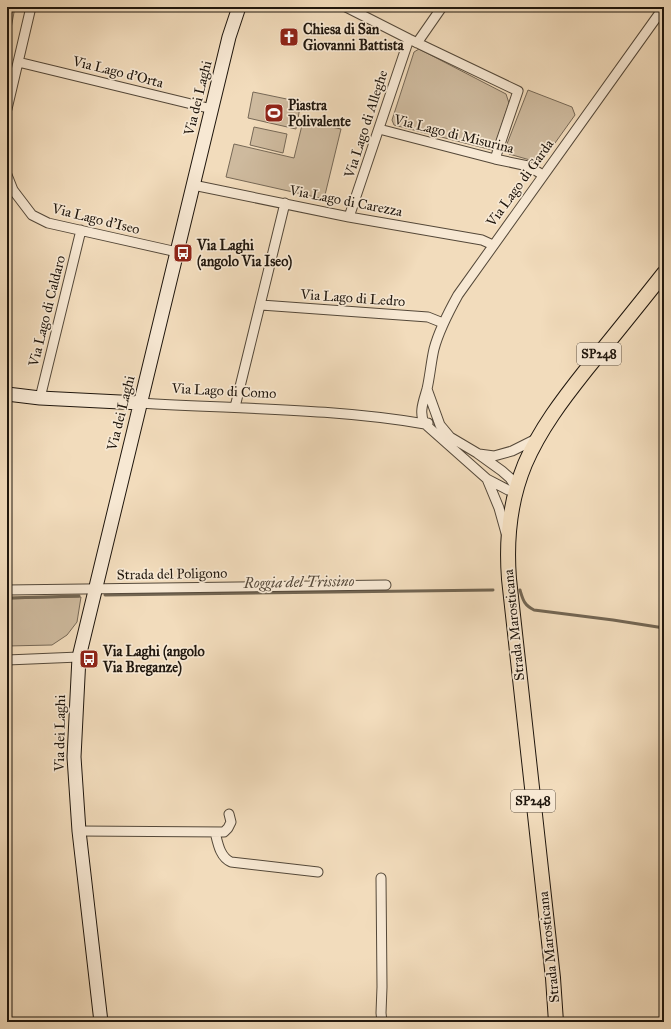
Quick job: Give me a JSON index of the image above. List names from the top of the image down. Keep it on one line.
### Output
{"streets":{"main road":["SP248","Strada Marosticana"],"street":["Via Lago d'Orta","Via dei Laghi","Via Lago di Alleghe","Via Lago di Misurina","Via Lago di Garda","Via Lago di Carezza","Via Lago d'Iseo","Via Lago di Ledro","Via Lago di Caldaro","Via Lago di Como","Strada del Poligono"]},"crossings":[["Via Lago d'Orta","Via dei Laghi"],["Via dei Laghi","Via Lago di Carezza"],["Via dei Laghi","Via Lago d'Iseo"],["Via dei Laghi","Via Lago di Como"],["Via dei Laghi","Strada del Poligono"],["Via Lago di Alleghe","Via Lago di Misurina"],["Via Lago di Alleghe","Via Lago di Carezza"],["Via Lago di Misurina","Via Lago di Garda"],["Via Lago di Garda","Via Lago di Carezza"],["Via Lago di Garda","Via Lago di Ledro"],["Via Lago di Garda","Via Lago di Como"],["Via Lago di Garda","Strada Marosticana"],["Via Lago d'Iseo","Via Lago di Caldaro"],["Via Lago di Caldaro","Via Lago di Como"]],"water":["Roggia del Trissino"],"places":{"church":["Chiesa di San Giovanni Battista"],"sports":["Piastra Polivalente"],"bus stop":["Via Laghi (angolo Via Iseo)","Via Laghi (angolo Via Breganze)"]}}
